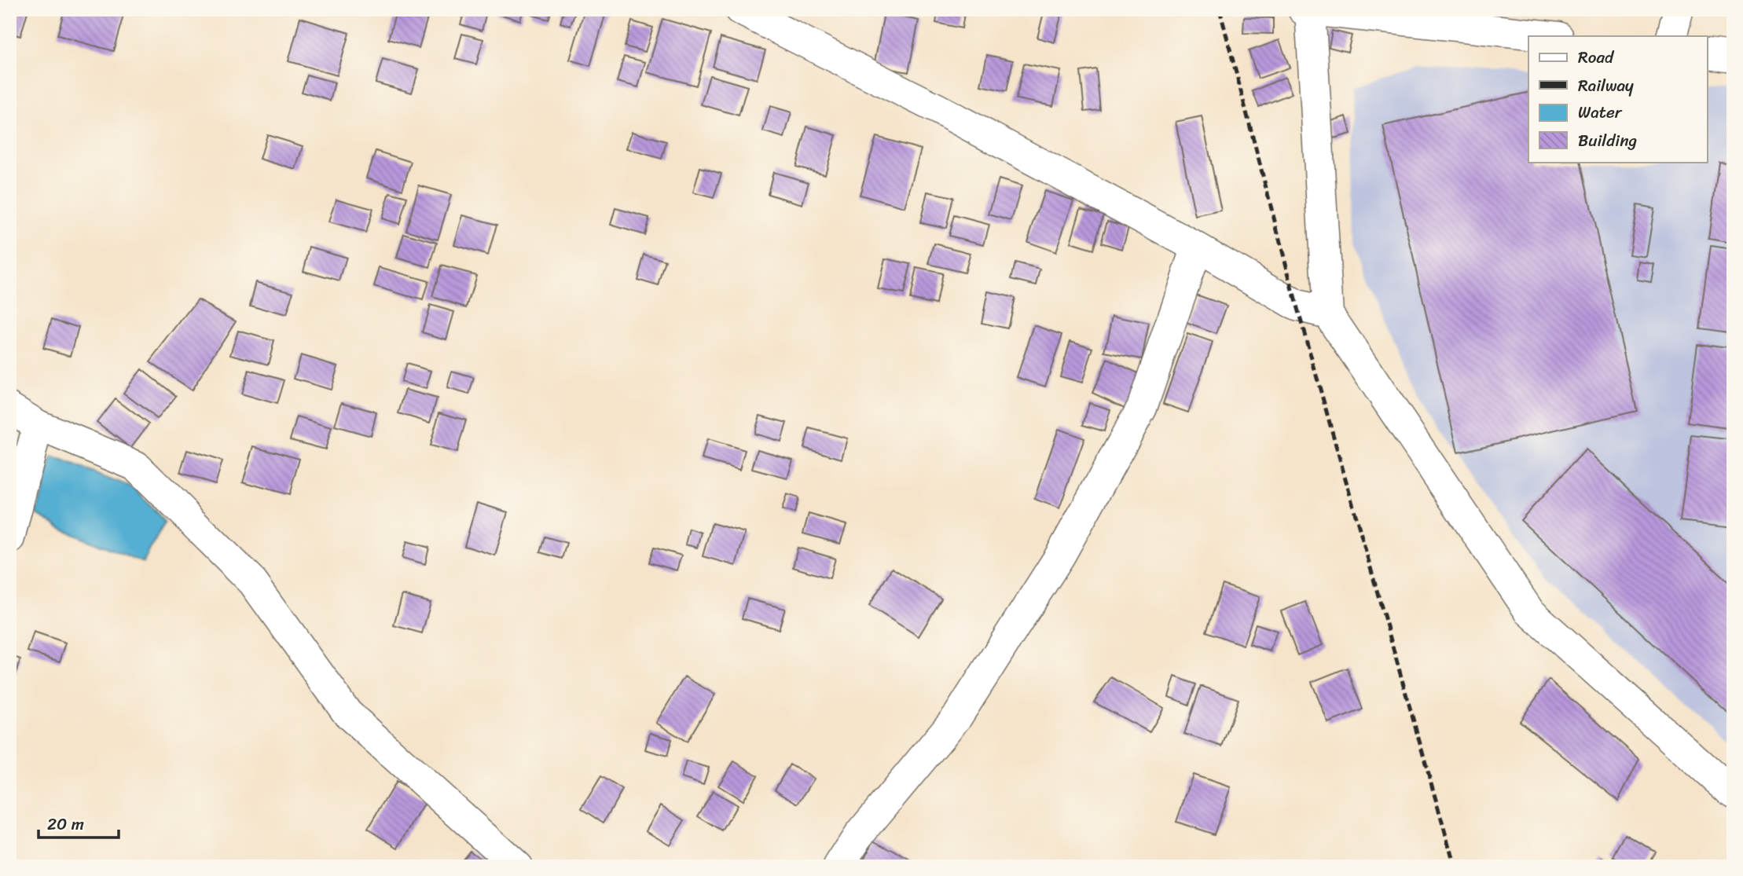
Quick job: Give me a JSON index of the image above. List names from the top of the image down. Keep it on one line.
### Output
{"legend":["Road","Railway","Water","Building"],"scale_bar":"20 m"}
